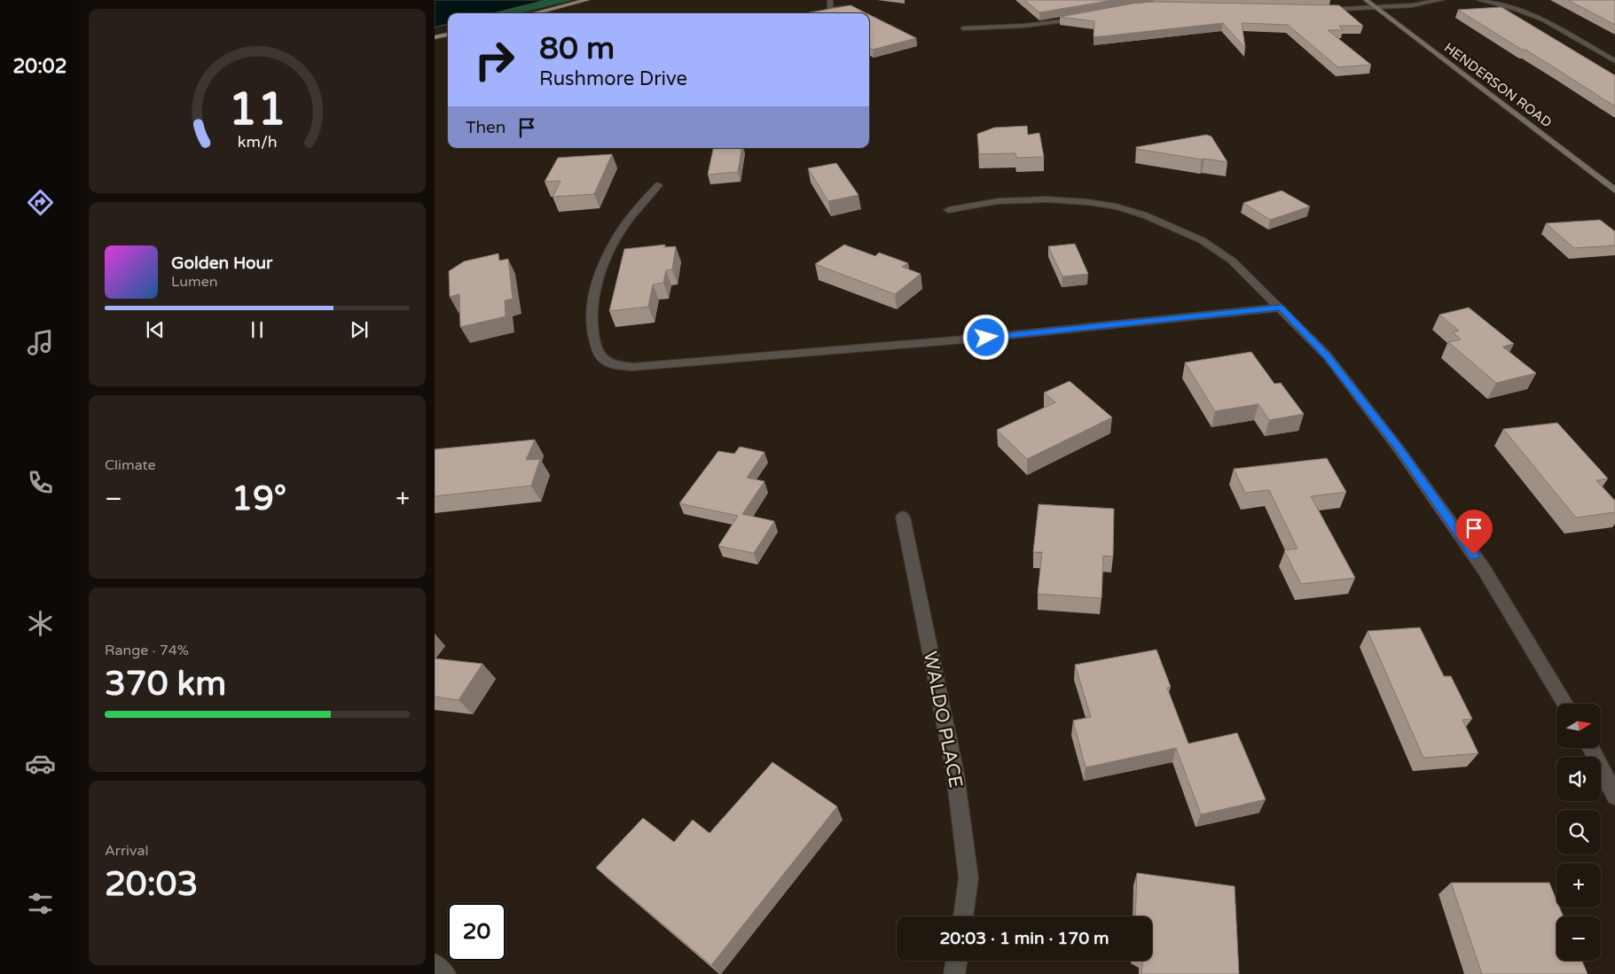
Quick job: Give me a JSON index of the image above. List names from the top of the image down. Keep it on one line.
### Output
{"streets":{"main road":["HENDERSON ROAD"],"street":["WALDO PLACE"]},"north":"right","page":{"tabs":"20:02","turn":["80 m","Rushmore Drive"],"then":"Then","song":["Golden Hour","Lumen"],"tile":["Climate",["Range · 74%","370 km"],["Arrival","20:03"]],"heat":["−","19°","+"],"map_buttons":["+","−"],"limit":"20","trip":"20:03 · 1 min · 170 m","gauge":["11","km/h"]}}
